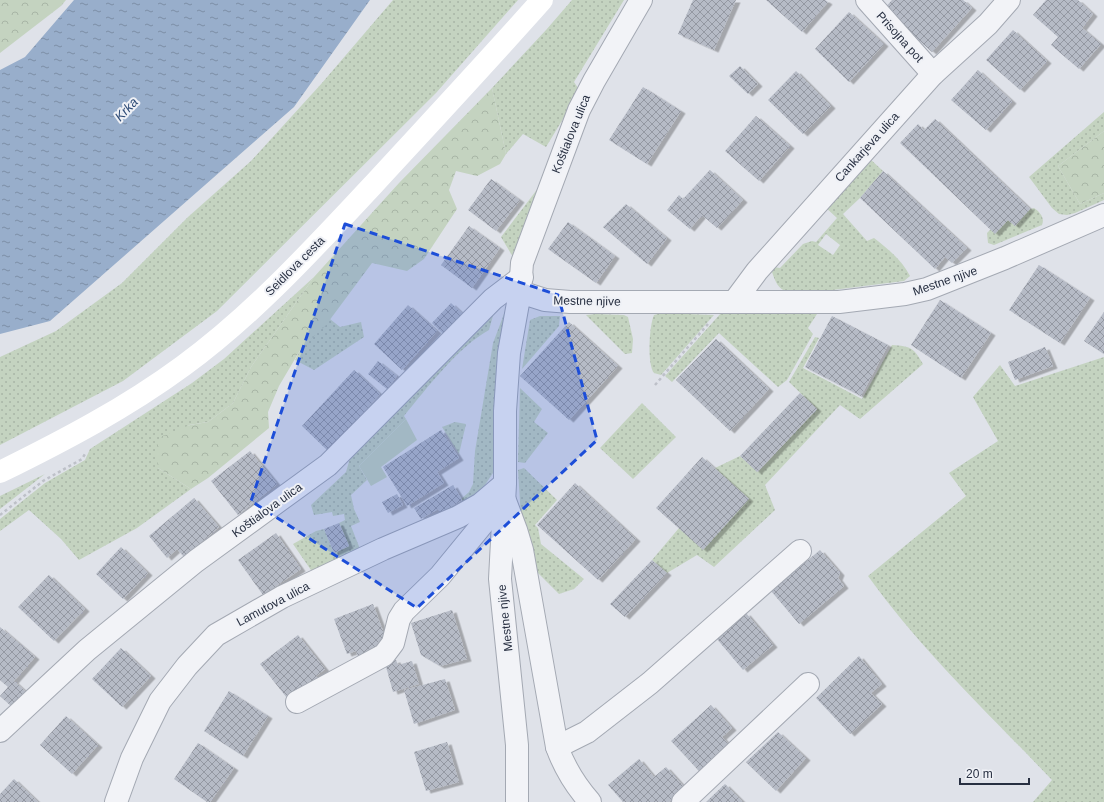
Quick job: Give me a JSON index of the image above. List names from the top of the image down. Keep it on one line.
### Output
{"streets":{"street":["Prisojna pot","Koštialova ulica","Cankarjeva ulica","Seidlova cesta","Mestne njive","Lamutova ulica"]},"crossings":[["Prisojna pot","Cankarjeva ulica"],["Koštialova ulica","Mestne njive"],["Cankarjeva ulica","Mestne njive"],["Mestne njive","Lamutova ulica"]],"water":["Krka"],"scale_bar":"20 m"}
